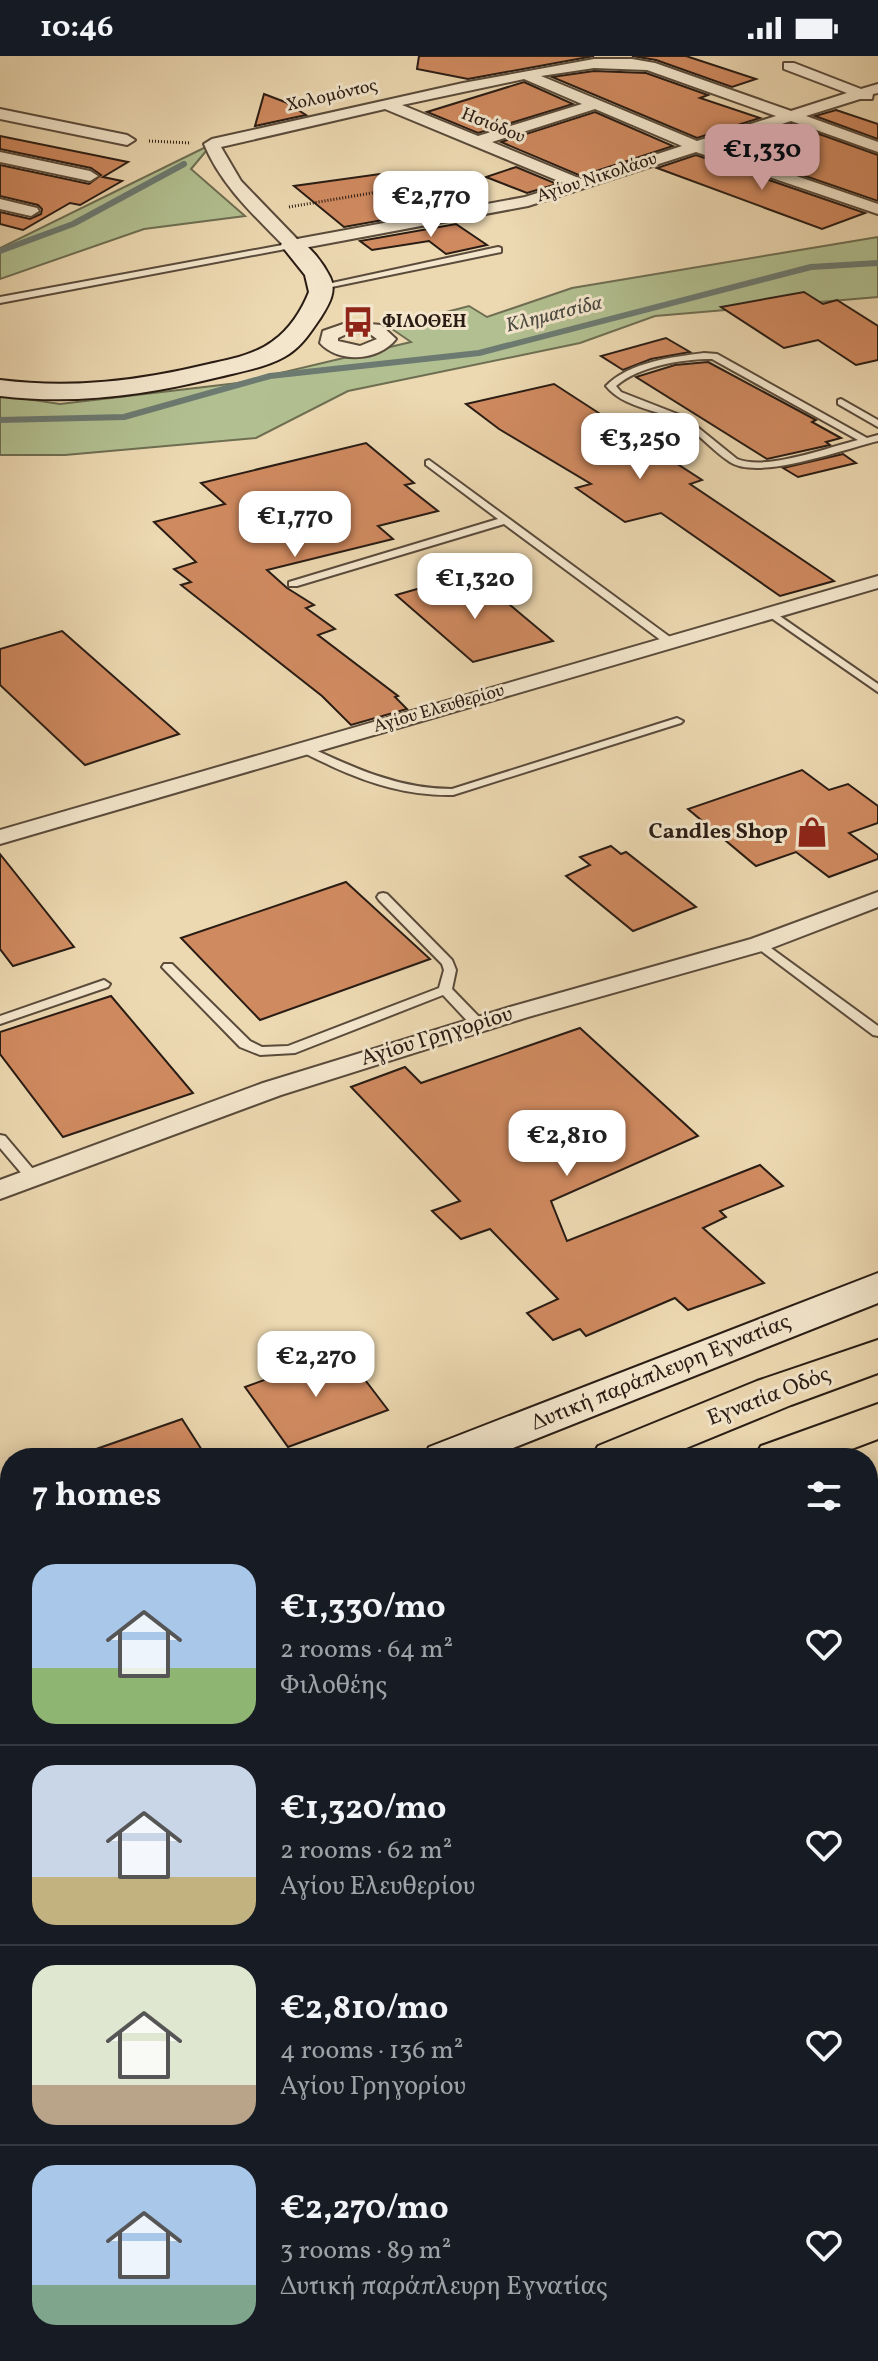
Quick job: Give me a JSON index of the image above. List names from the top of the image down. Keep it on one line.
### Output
{"streets":{"highway":["Εγνατία Οδός"],"street":["Χολομόντος","Ησιόδου","Αγίου Νικολάου","Αγίου Ελευθερίου","Αγίου Γρηγορίου","Δυτική παράπλευρη Εγνατίας"]},"crossings":[["Χολομόντος","Ησιόδου"],["Χολομόντος","Αγίου Νικολάου"],["Ησιόδου","Αγίου Νικολάου"]],"water":["Κληματσίδα"],"places":{"bus stop":["ΦΙΛΟΘΕΗ"],"shop":["Candles Shop"]},"page":{"status":"10:46","price":["€1,330","€2,770","€3,250","€1,770","€1,320","€2,810","€2,270"],"heading":"7 homes","list":[{"name":"€1,330/mo","note":"2 rooms · 64 m² · Φιλοθέης"},{"name":"€1,320/mo","note":"2 rooms · 62 m² · Αγίου Ελευθερίου"},{"name":"€2,810/mo","note":"4 rooms · 136 m² · Αγίου Γρηγορίου"},{"name":"€2,270/mo","note":"3 rooms · 89 m² · Δυτική παράπλευρη Εγνατίας"}]}}
